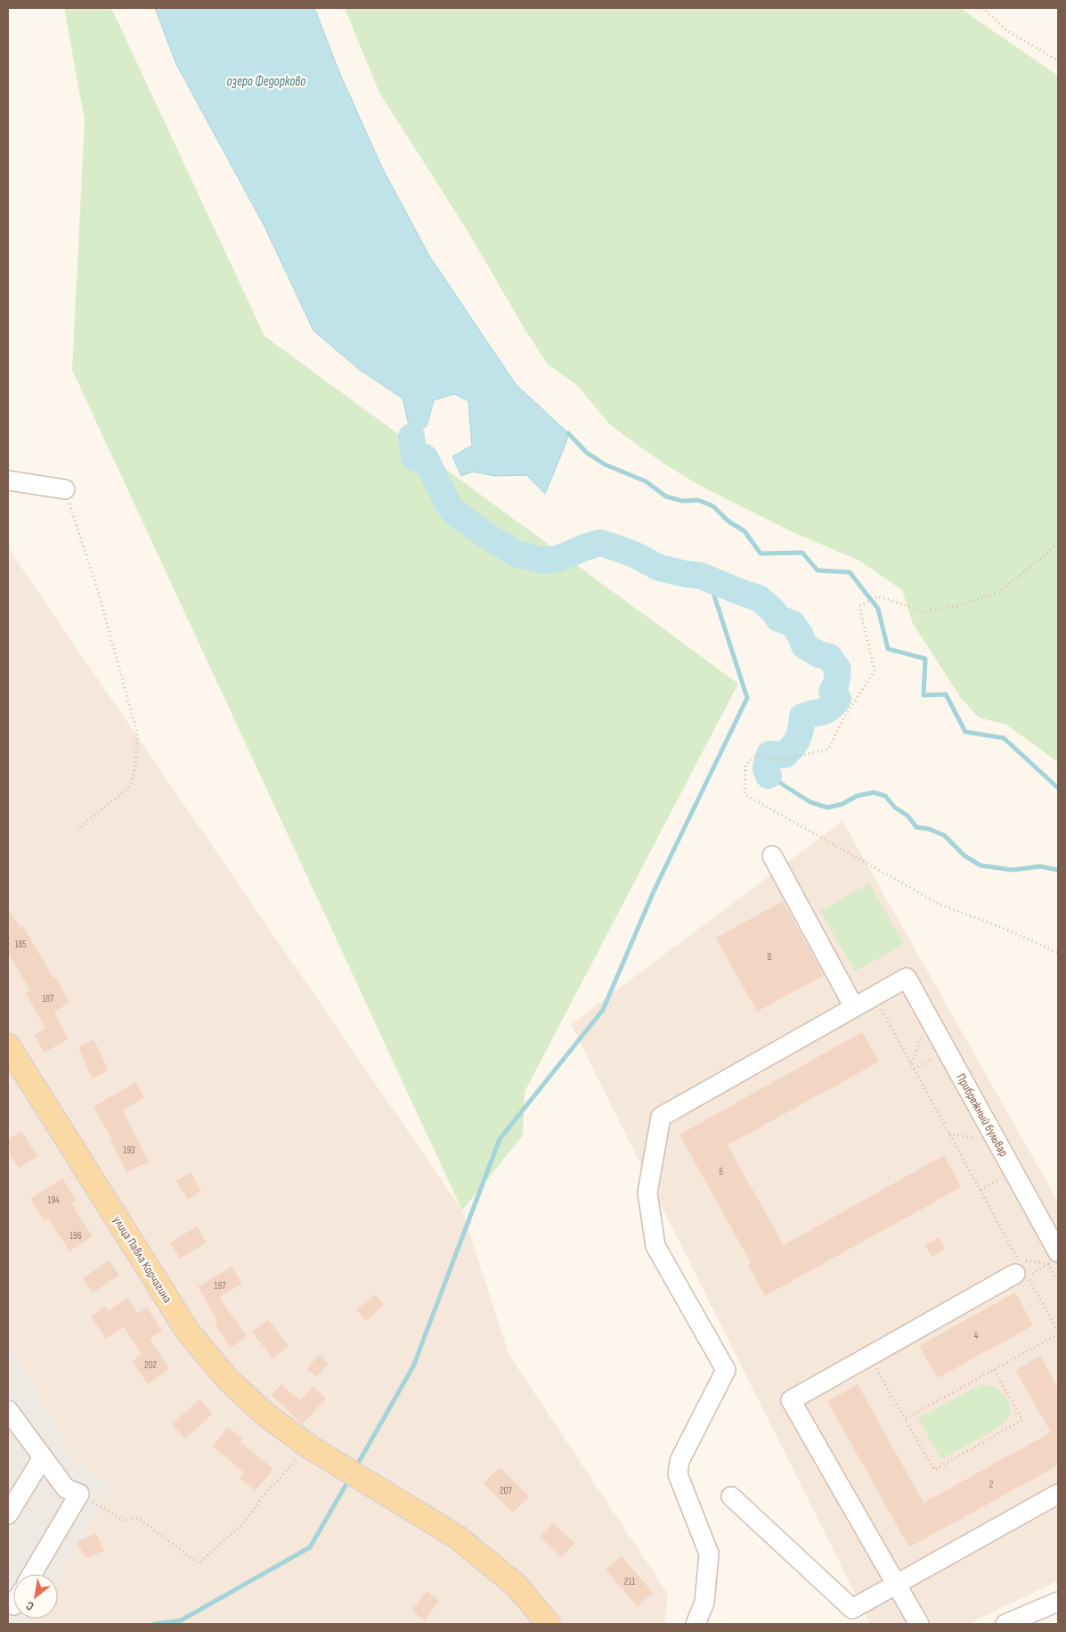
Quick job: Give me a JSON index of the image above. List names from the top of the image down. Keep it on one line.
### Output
{"streets":{"main road":["улица Павла Корчагина"],"street":["Прибрежный бульвар"]},"water":["озеро Федорково"],"house_numbers":["185","8","187","193","6","194","196","197","4","202","2","207","211"],"north":"bottom left"}
